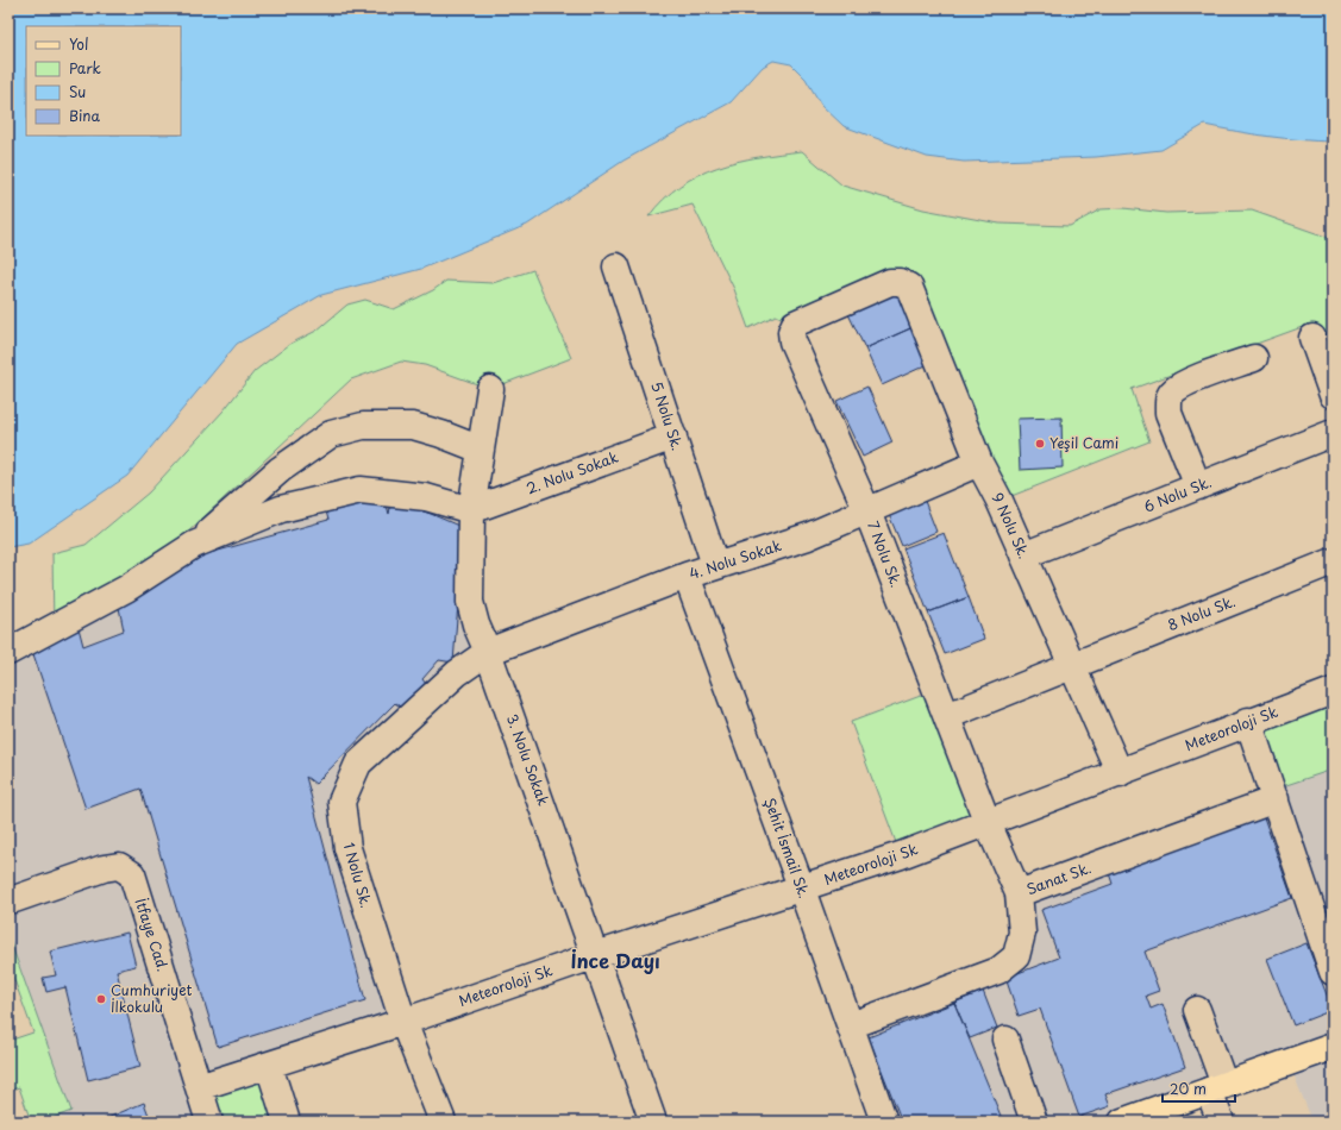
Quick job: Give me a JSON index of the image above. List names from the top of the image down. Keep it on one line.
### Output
{"streets":{"street":["5 Nolu Sk.","2. Nolu Sokak","6 Nolu Sk.","9 Nolu Sk.","7 Nolu Sk.","4. Nolu Sokak","8 Nolu Sk.","Meteoroloji Sk","3. Nolu Sokak","Şehit İsmail Sk.","1 Nolu Sk.","Sanat Sk.","İtfaye Cad."]},"crossings":[["5 Nolu Sk.","2. Nolu Sokak"],["5 Nolu Sk.","4. Nolu Sokak"],["2. Nolu Sokak","3. Nolu Sokak"],["6 Nolu Sk.","9 Nolu Sk."],["9 Nolu Sk.","7 Nolu Sk."],["9 Nolu Sk.","4. Nolu Sokak"],["9 Nolu Sk.","8 Nolu Sk."],["9 Nolu Sk.","Meteoroloji Sk"],["7 Nolu Sk.","4. Nolu Sokak"],["7 Nolu Sk.","8 Nolu Sk."],["7 Nolu Sk.","Meteoroloji Sk"],["7 Nolu Sk.","Sanat Sk."],["4. Nolu Sokak","3. Nolu Sokak"],["4. Nolu Sokak","Şehit İsmail Sk."],["4. Nolu Sokak","1 Nolu Sk."],["Meteoroloji Sk","3. Nolu Sokak"],["Meteoroloji Sk","Şehit İsmail Sk."],["Meteoroloji Sk","1 Nolu Sk."],["Meteoroloji Sk","İtfaye Cad."],["3. Nolu Sokak","1 Nolu Sk."],["Şehit İsmail Sk.","Sanat Sk."]],"districts":["İnce Dayı"],"places":["Yeşil Cami","Cumhuriyet İlkokulu"],"legend":["Yol","Park","Su","Bina"],"scale_bar":"20 m"}
